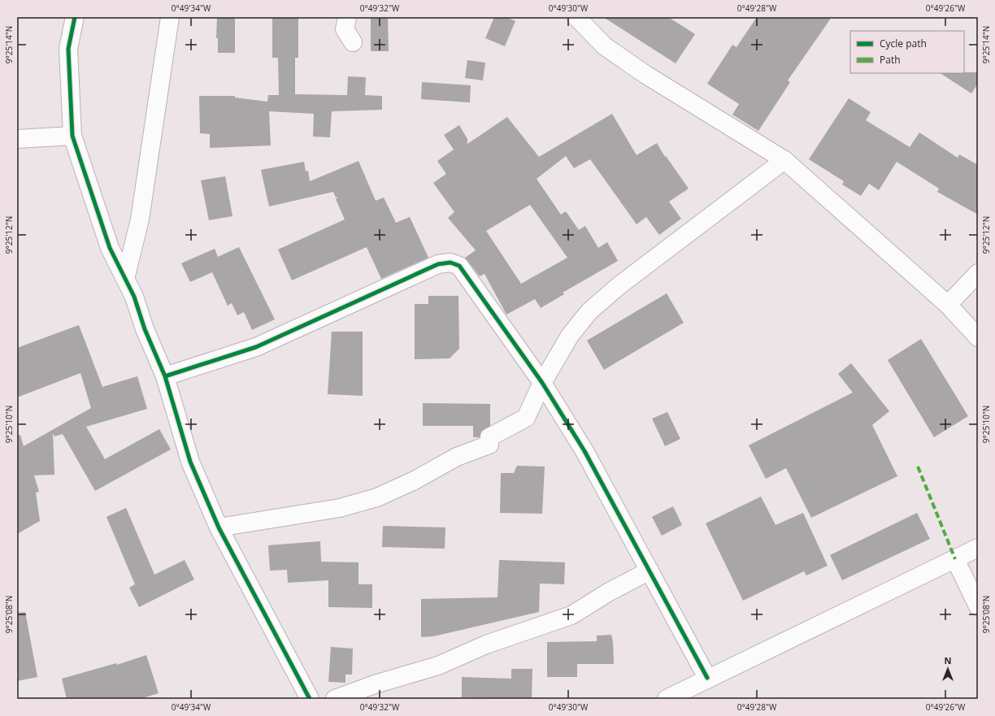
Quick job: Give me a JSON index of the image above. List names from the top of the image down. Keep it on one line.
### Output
{"legend":["Cycle path","Path"],"north":"top","coordinates":["0°49'34\"W","0°49'32\"W","0°49'30\"W","0°49'28\"W","0°49'26\"W","9°25'14\"N","9°25'12\"N","9°25'10\"N","9°25'08\"N"]}
